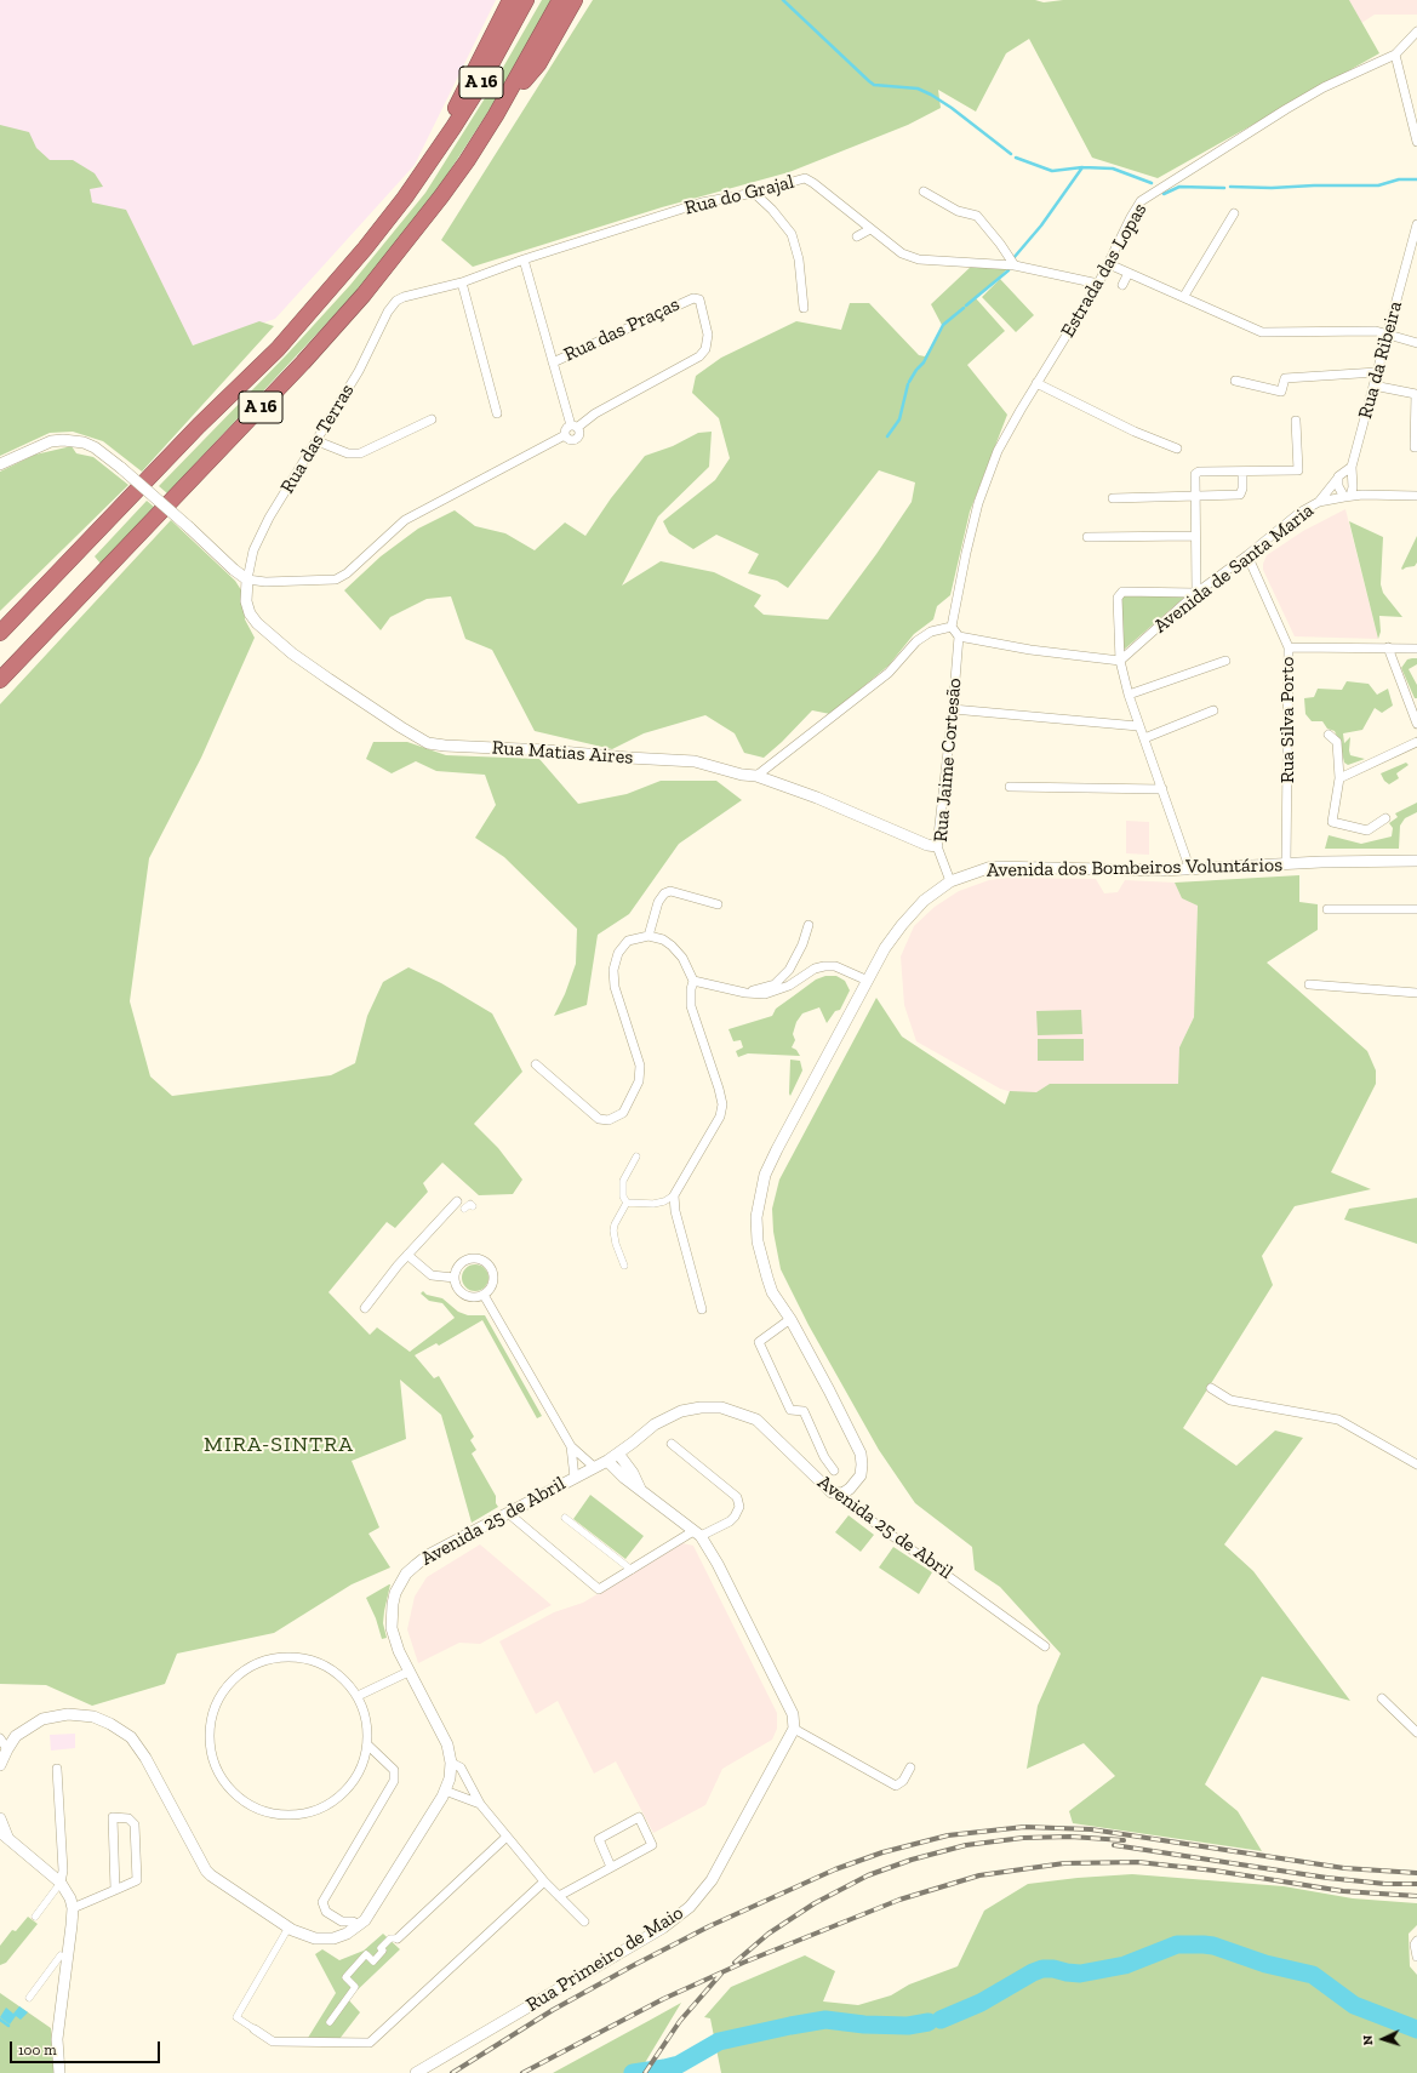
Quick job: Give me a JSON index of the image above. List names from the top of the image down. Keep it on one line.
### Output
{"streets":{"highway":["A 16"],"street":["Rua do Grajal","Estrada das Lopas","Rua das Praças","Rua da Ribeira","Rua das Terras","Avenida de Santa Maria","Rua Silva Porto","Rua Matias Aires","Rua Jaime Cortesão","Avenida dos Bombeiros Voluntários","Avenida 25 de Abril","Rua Primeiro de Maio"]},"crossings":[["Rua do Grajal","Estrada das Lopas"],["Rua do Grajal","Rua das Terras"],["Rua da Ribeira","Avenida de Santa Maria"],["Rua das Terras","Rua Matias Aires"],["Avenida de Santa Maria","Rua Silva Porto"],["Rua Silva Porto","Avenida dos Bombeiros Voluntários"],["Rua Matias Aires","Rua Jaime Cortesão"],["Rua Jaime Cortesão","Avenida dos Bombeiros Voluntários"],["Avenida dos Bombeiros Voluntários","Avenida 25 de Abril"]],"districts":["MIRA-SINTRA"],"scale_bar":"100 m","north":"left"}
